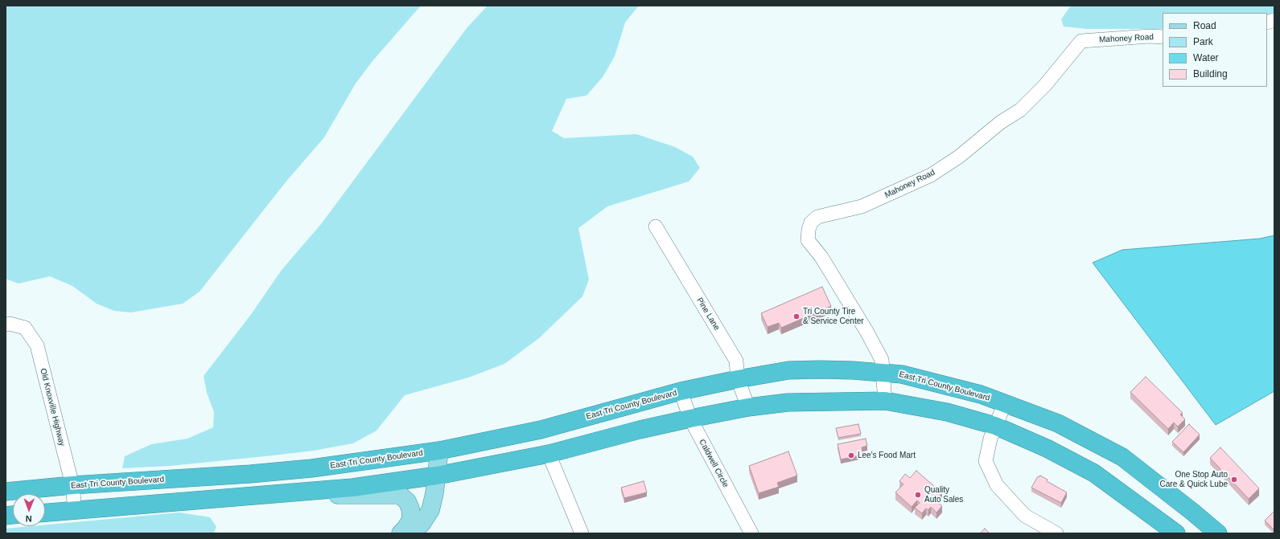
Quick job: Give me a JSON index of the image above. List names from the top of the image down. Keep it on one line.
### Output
{"streets":{"highway":["East Tri County Boulevard"],"street":["Mahoney Road","Pine Lane","Old Knoxville Highway","Caldwell Circle"]},"crossings":[["Mahoney Road","East Tri County Boulevard"],["Pine Lane","East Tri County Boulevard"],["East Tri County Boulevard","Old Knoxville Highway"],["East Tri County Boulevard","Caldwell Circle"]],"places":["Tri County Tire & Service Center","Lee's Food Mart","One Stop Auto Care & Quick Lube","Quality Auto Sales"],"legend":["Road","Park","Water","Building"],"north":"bottom"}
